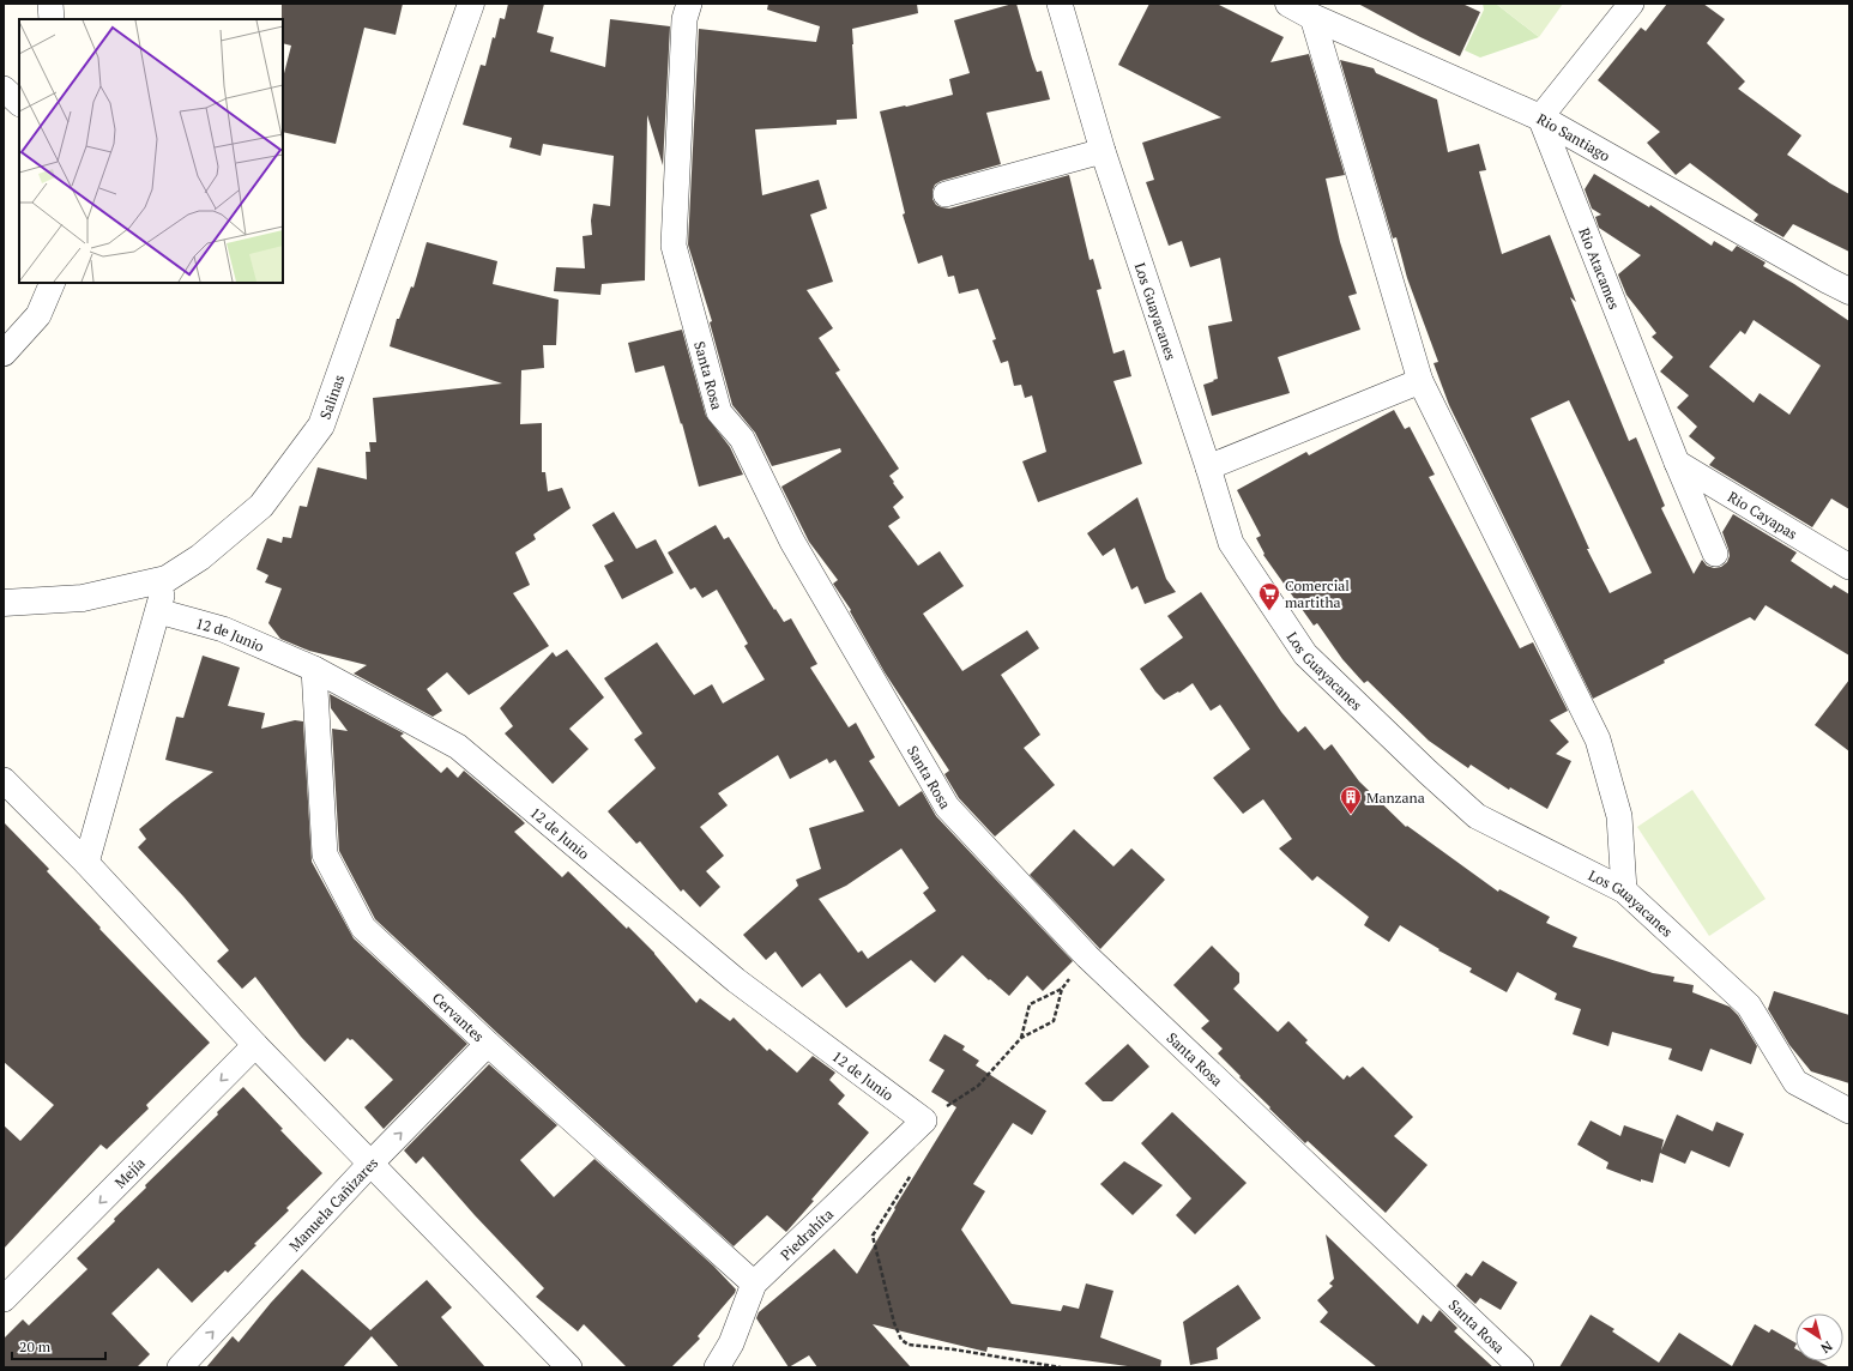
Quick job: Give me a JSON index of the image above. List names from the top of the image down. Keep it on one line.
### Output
{"streets":{"street":["Rio Santiago","Rio Atacames","Los Guayacanes","Santa Rosa","Salinas","Rio Cayapas","12 de Junio","Cervantes","Mejía","Manuela Cañizares","Piedrahíta"]},"crossings":[["Rio Santiago","Rio Atacames"],["Rio Atacames","Rio Cayapas"],["12 de Junio","Cervantes"],["12 de Junio","Piedrahíta"],["Cervantes","Manuela Cañizares"],["Cervantes","Piedrahíta"]],"one_way":["Mejía","Manuela Cañizares"],"places":{"supermarket":["Comercial martitha"],"building":["Manzana"]},"scale_bar":"20 m","north":"bottom right"}
